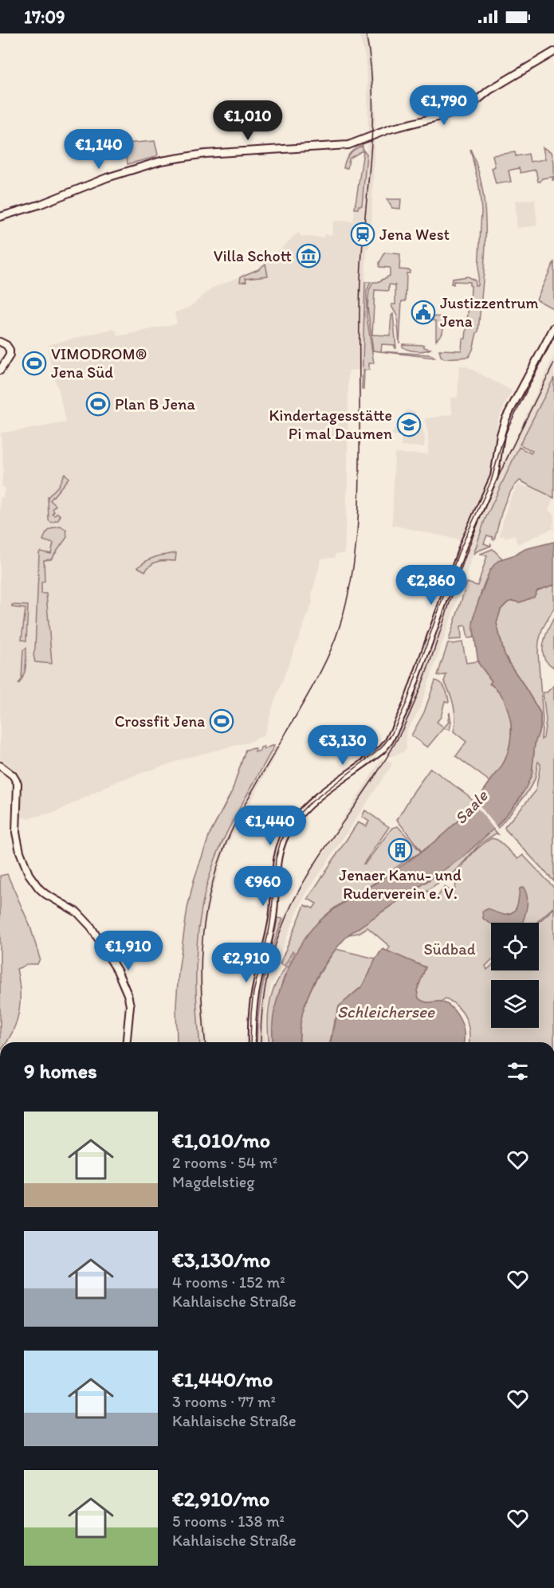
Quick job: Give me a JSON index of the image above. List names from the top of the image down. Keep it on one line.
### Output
{"water":["Saale","Schleichersee"],"parks":["Südbad"],"places":{"station":["Jena West"],"museum":["Villa Schott"],"public building":["Justizzentrum Jena"],"sports":["VIMODROM® Jena Süd","Plan B Jena","Crossfit Jena"],"school or university":["Kindertagesstätte Pi mal Daumen"],"building":["Jenaer Kanu- und Ruderverein e. V."]},"page":{"status":"17:09","price":["€1,790","€1,010","€1,140","€2,860","€3,130","€1,440","€960","€1,910","€2,910"],"heading":"9 homes","list":[{"name":"€1,010/mo","note":"2 rooms · 54 m² · Magdelstieg"},{"name":"€3,130/mo","note":"4 rooms · 152 m² · Kahlaische Straße"},{"name":"€1,440/mo","note":"3 rooms · 77 m² · Kahlaische Straße"},{"name":"€2,910/mo","note":"5 rooms · 138 m² · Kahlaische Straße"}]}}
